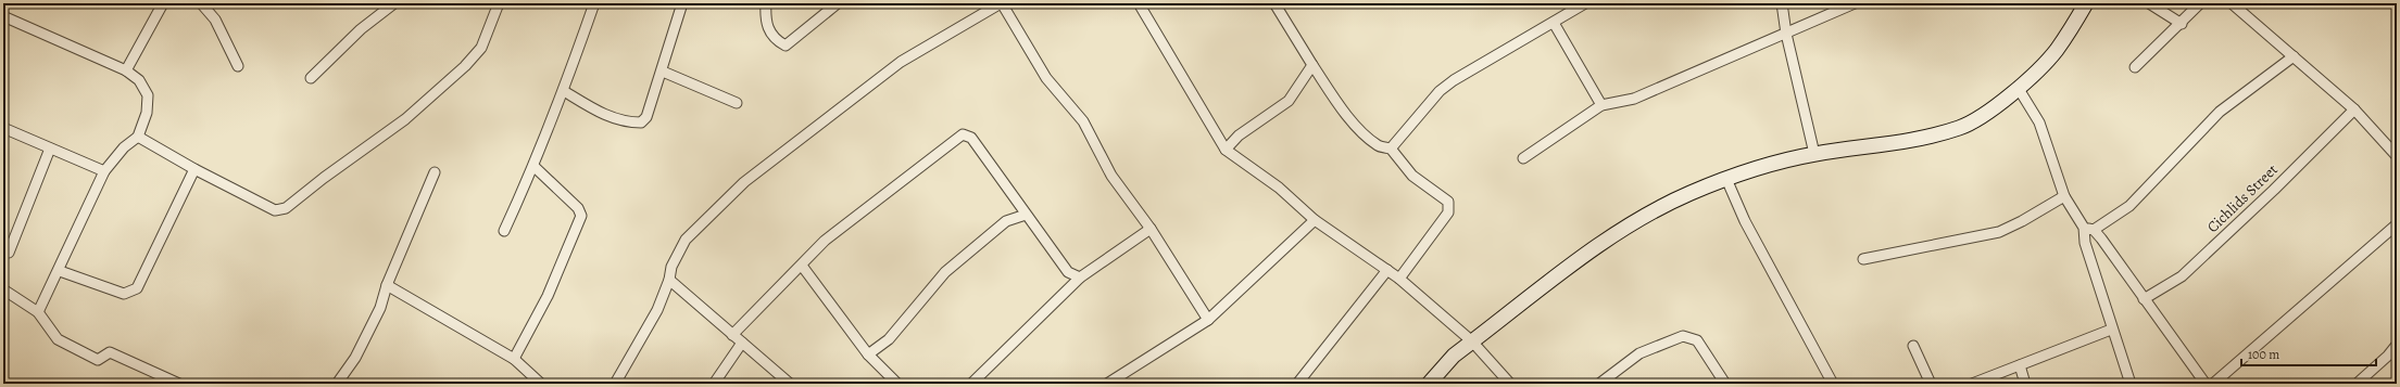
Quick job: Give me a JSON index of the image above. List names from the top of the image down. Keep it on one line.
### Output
{"streets":{"street":["Cichlids Street"]},"scale_bar":"100 m"}
